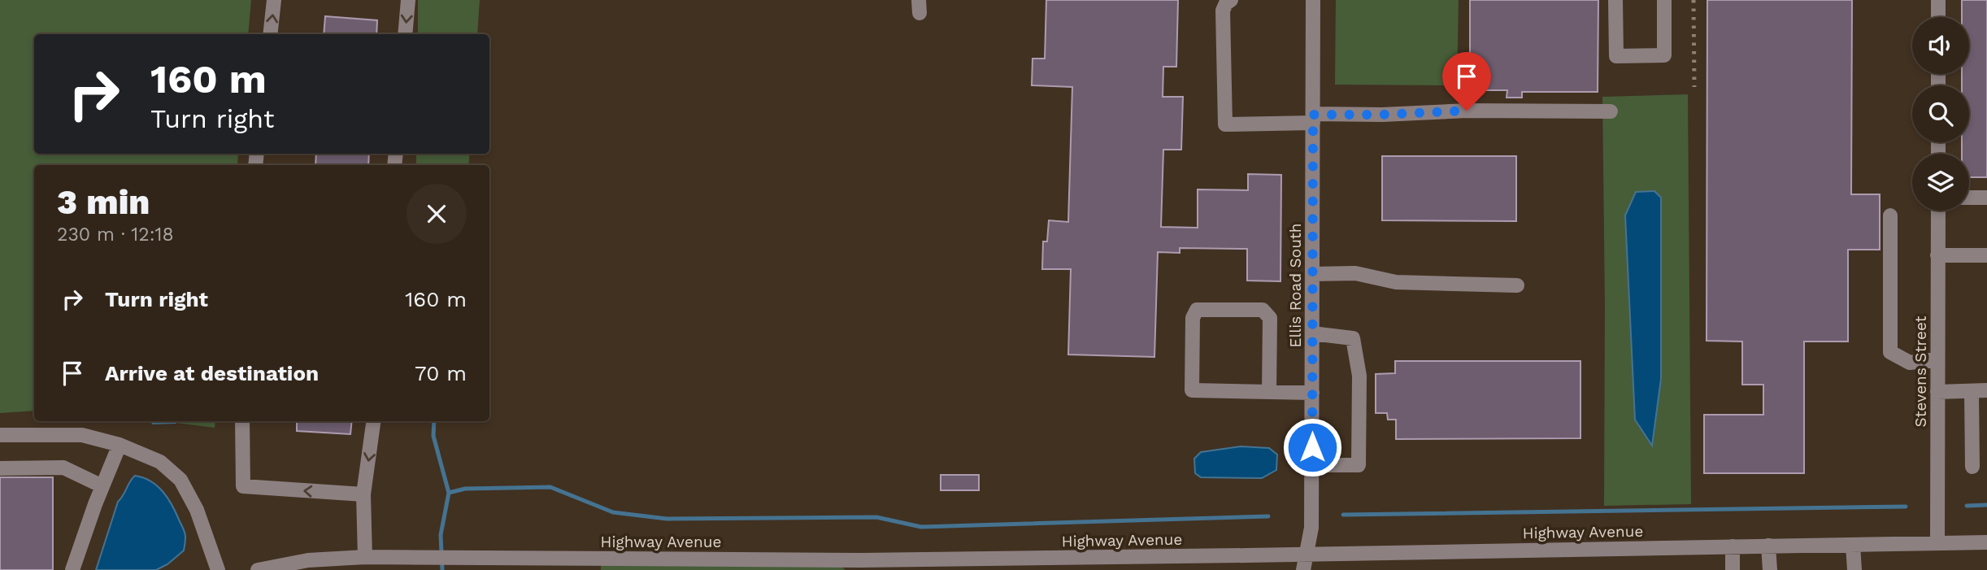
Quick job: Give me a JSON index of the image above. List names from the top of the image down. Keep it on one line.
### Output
{"streets":{"street":["Ellis Road South","Stevens Street","Highway Avenue"]},"crossings":[["Ellis Road South","Highway Avenue"],["Stevens Street","Highway Avenue"]],"page":{"turn":["160 m","Turn right"],"heading":["3 min","230 m · 12:18"],"list":[{"name":"Turn right","value":"160 m"},{"name":"Arrive at destination","value":"70 m"}]}}
